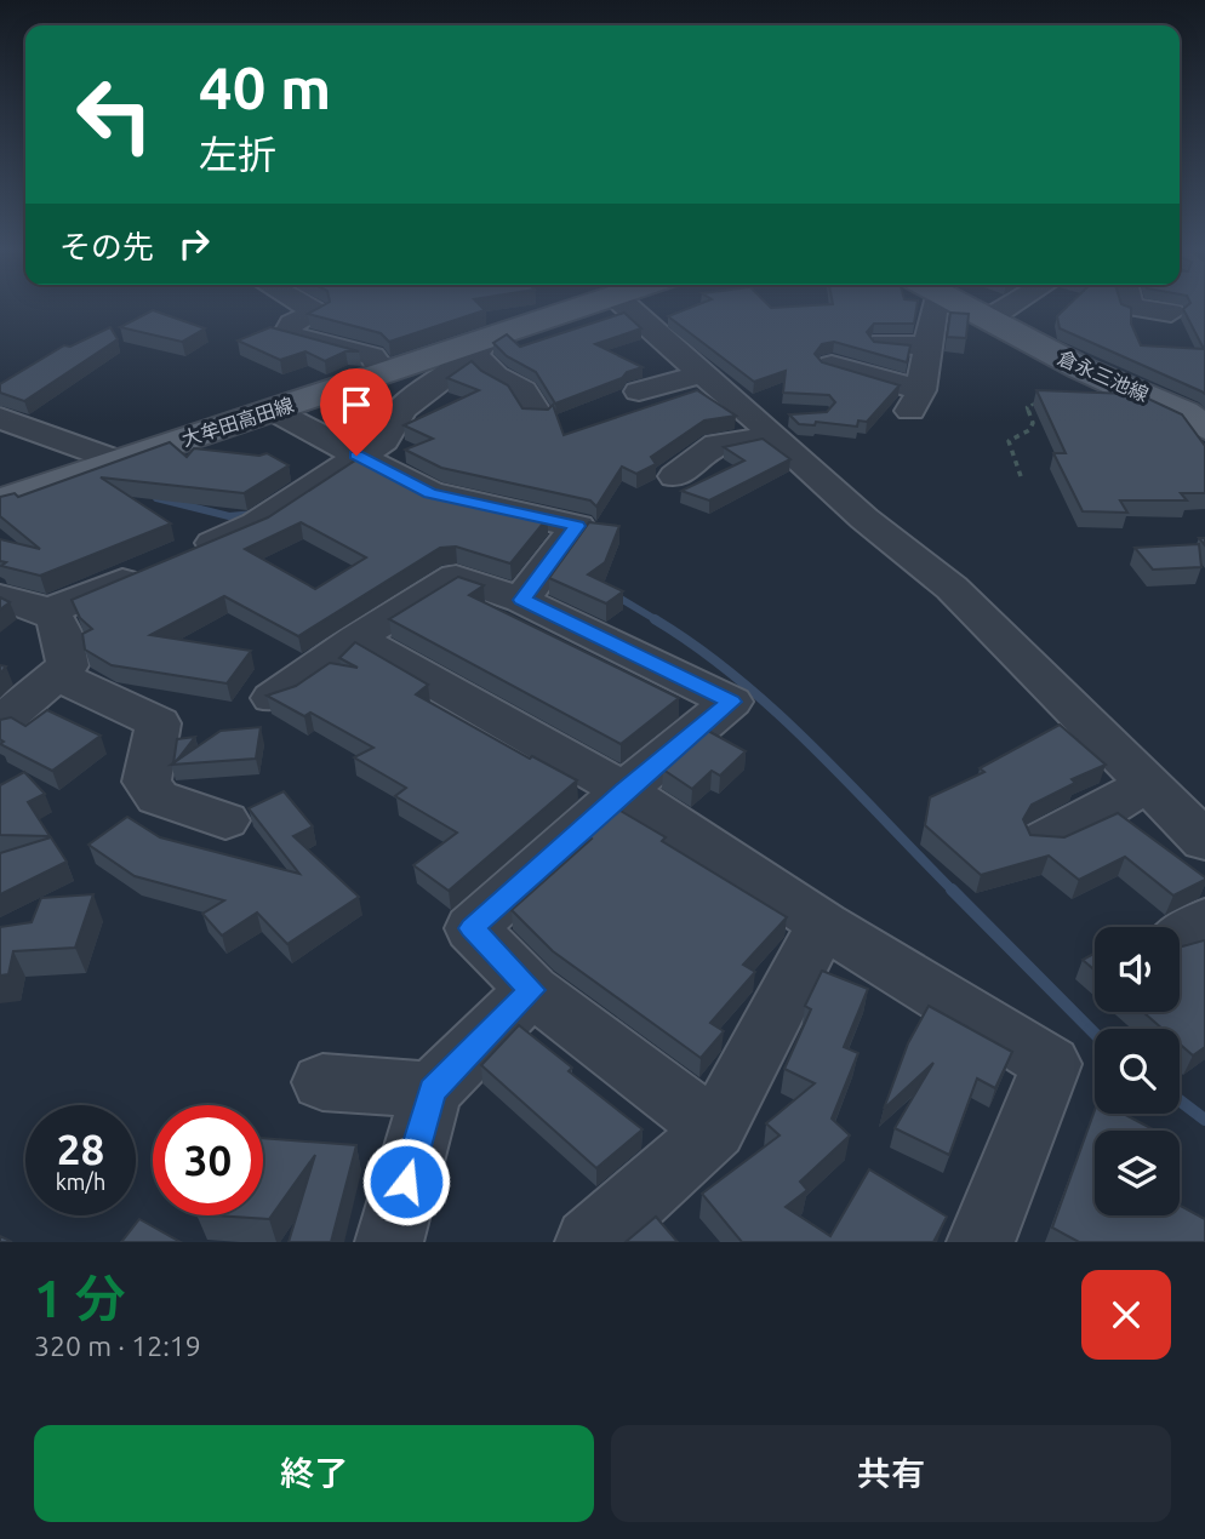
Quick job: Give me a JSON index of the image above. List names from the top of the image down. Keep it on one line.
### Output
{"streets":{"main road":["倉永三池線","大牟田高田線"]},"page":{"turn":["40 m","左折"],"then":"その先","speed":"28 km/h","limit":"30","heading":["1 分","320 m · 12:19"],"buttons":["終了","共有"]}}
